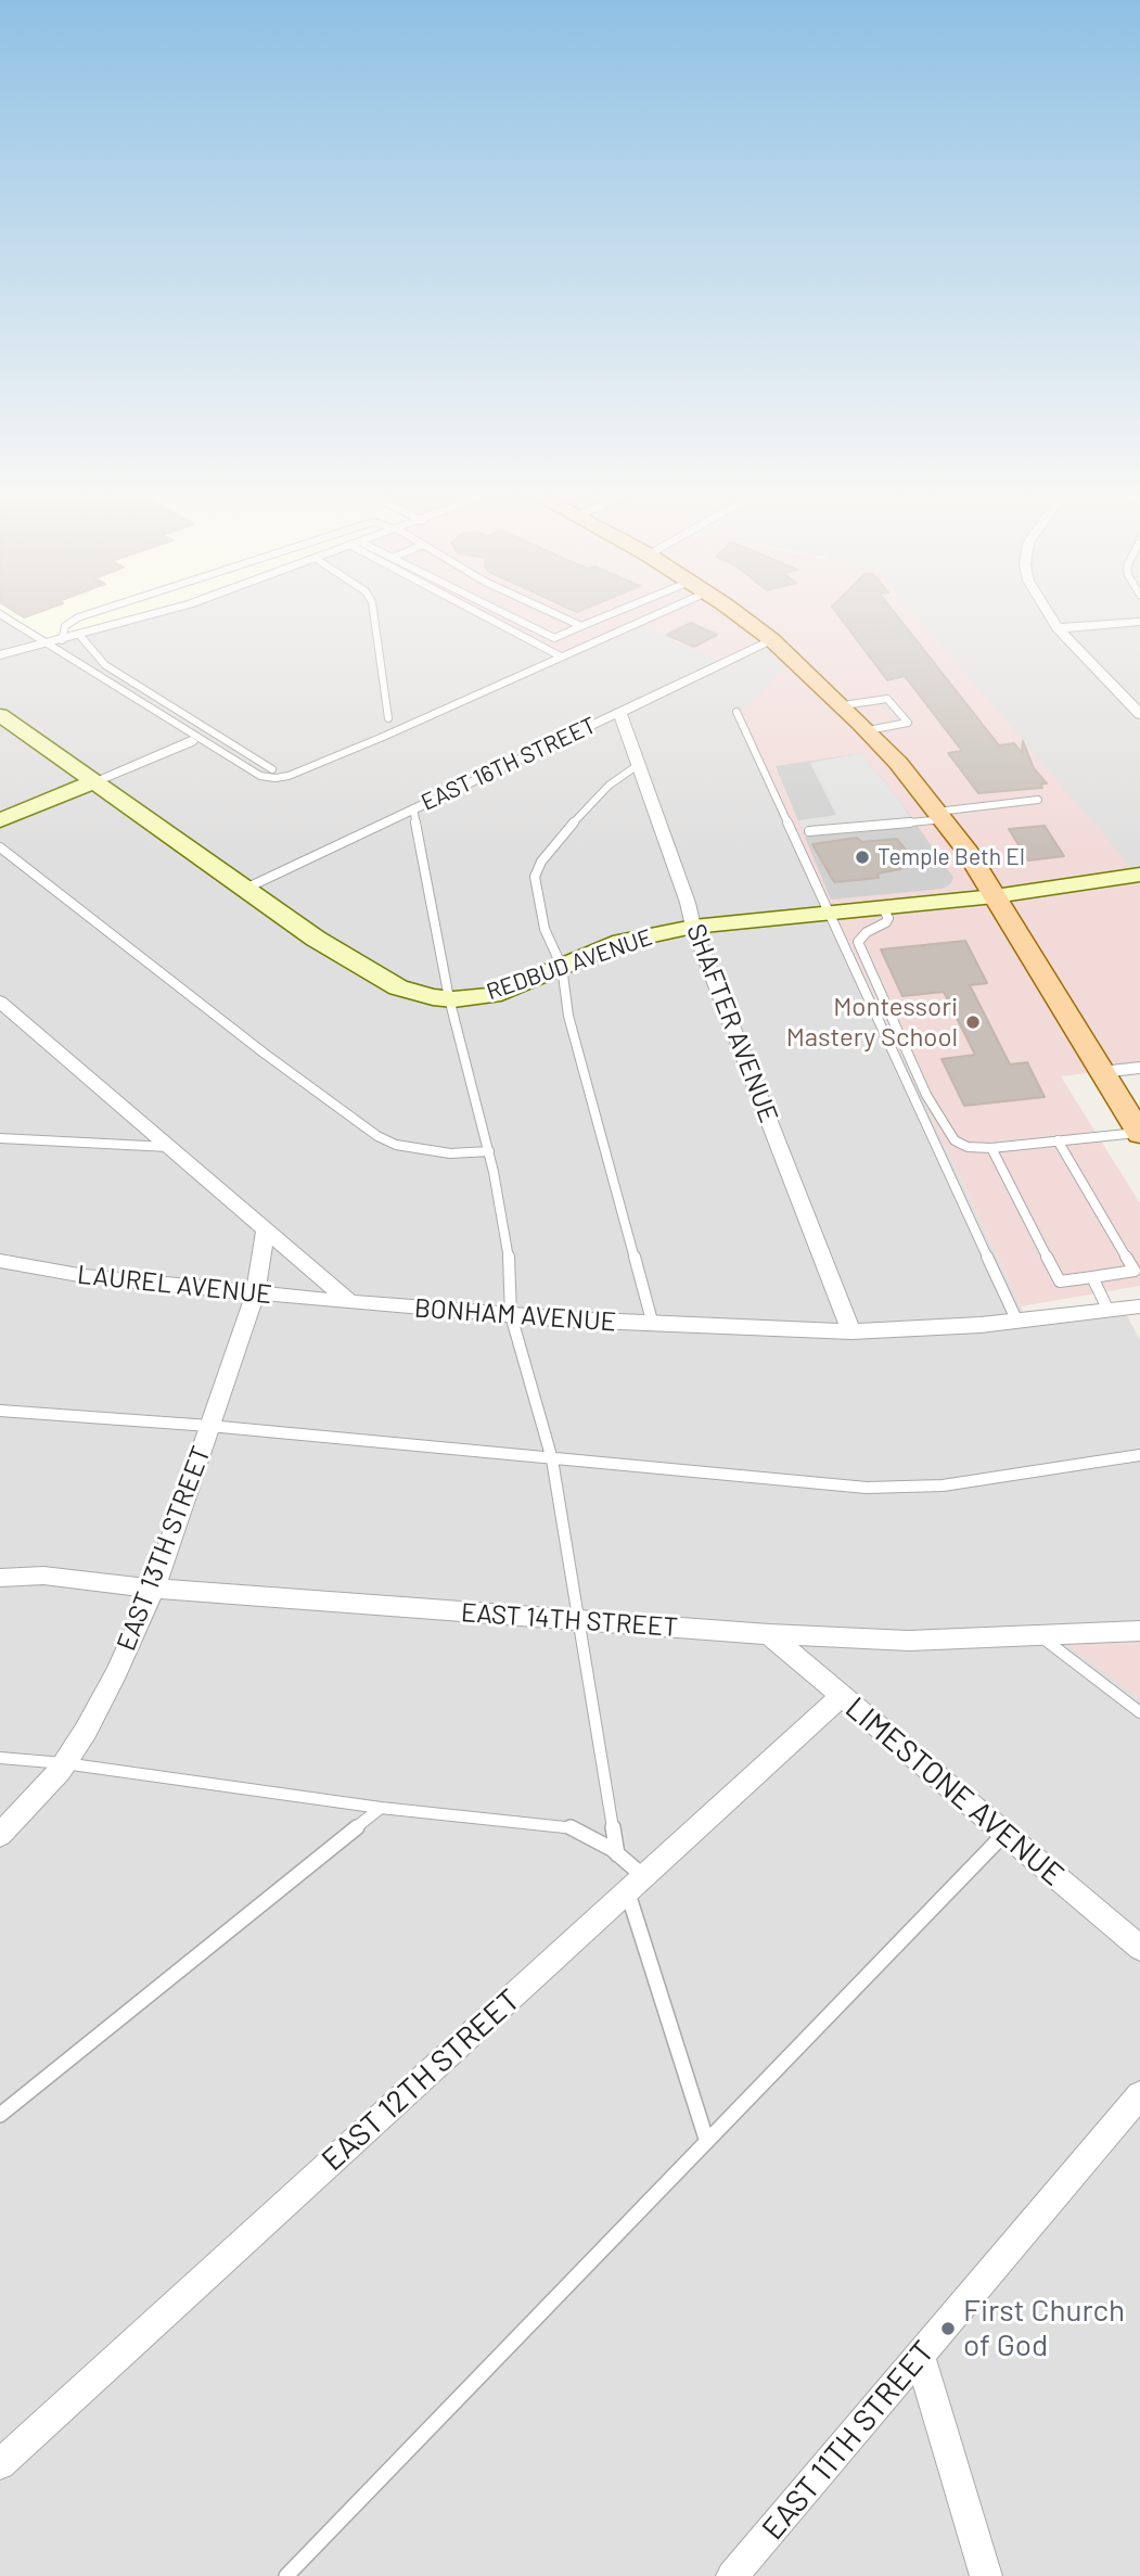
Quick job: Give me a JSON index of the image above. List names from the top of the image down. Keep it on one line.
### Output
{"streets":{"street":["EAST 16TH STREET","REDBUD AVENUE","SHAFTER AVENUE","LAUREL AVENUE","BONHAM AVENUE","EAST 13TH STREET","EAST 14TH STREET","LIMESTONE AVENUE","EAST 12TH STREET","EAST 11TH STREET"]},"crossings":[["EAST 16TH STREET","REDBUD AVENUE"],["EAST 16TH STREET","SHAFTER AVENUE"],["REDBUD AVENUE","SHAFTER AVENUE"],["SHAFTER AVENUE","BONHAM AVENUE"],["LAUREL AVENUE","BONHAM AVENUE"],["LAUREL AVENUE","EAST 13TH STREET"],["EAST 13TH STREET","EAST 14TH STREET"],["EAST 14TH STREET","LIMESTONE AVENUE"],["LIMESTONE AVENUE","EAST 12TH STREET"]],"places":["Temple Beth El","Montessori Mastery School","First Church of God"]}
